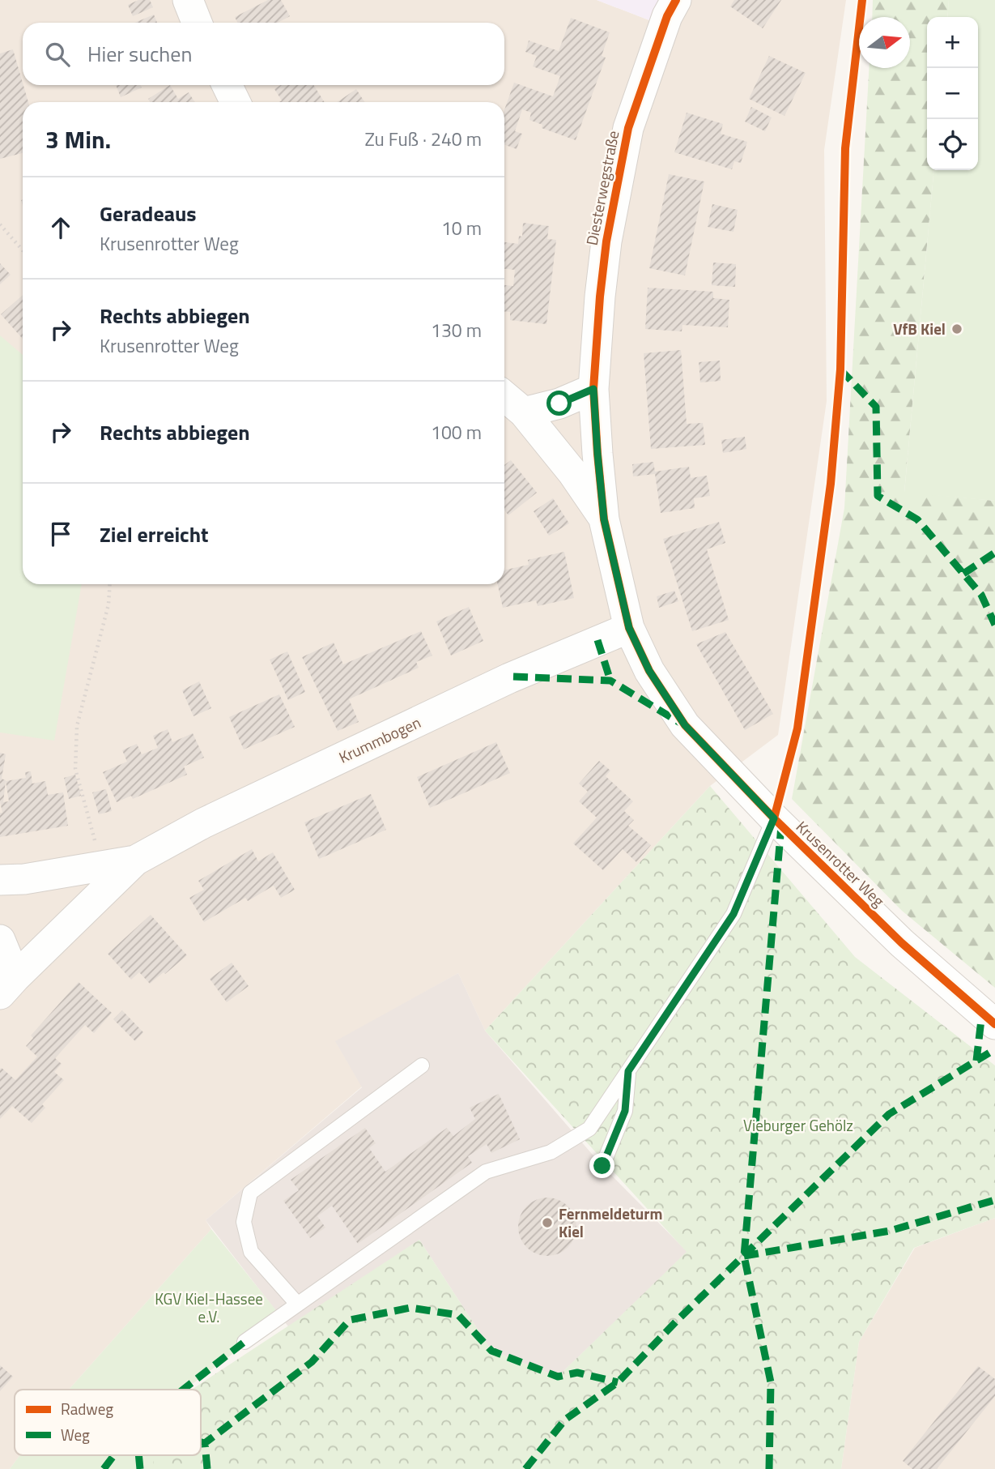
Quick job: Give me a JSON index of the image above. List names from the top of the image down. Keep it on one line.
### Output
{"streets":{"street":["Diesterwegstraße","Krummbogen","Krusenrotter Weg"]},"crossings":[["Diesterwegstraße","Krusenrotter Weg"],["Krummbogen","Krusenrotter Weg"]],"parks":["Vieburger Gehölz","KGV Kiel-Hassee e.V."],"places":["VfB Kiel","Fernmeldeturm Kiel"],"legend":["Radweg","Weg"],"north":"right","page":{"map_buttons":["+","−"],"search":"Hier suchen","heading":["3 Min.","Zu Fuß · 240 m"],"list":[["Geradeaus","Krusenrotter Weg","10 m"],["Rechts abbiegen","Krusenrotter Weg","130 m"],["Rechts abbiegen","100 m"],"Ziel erreicht"]}}
